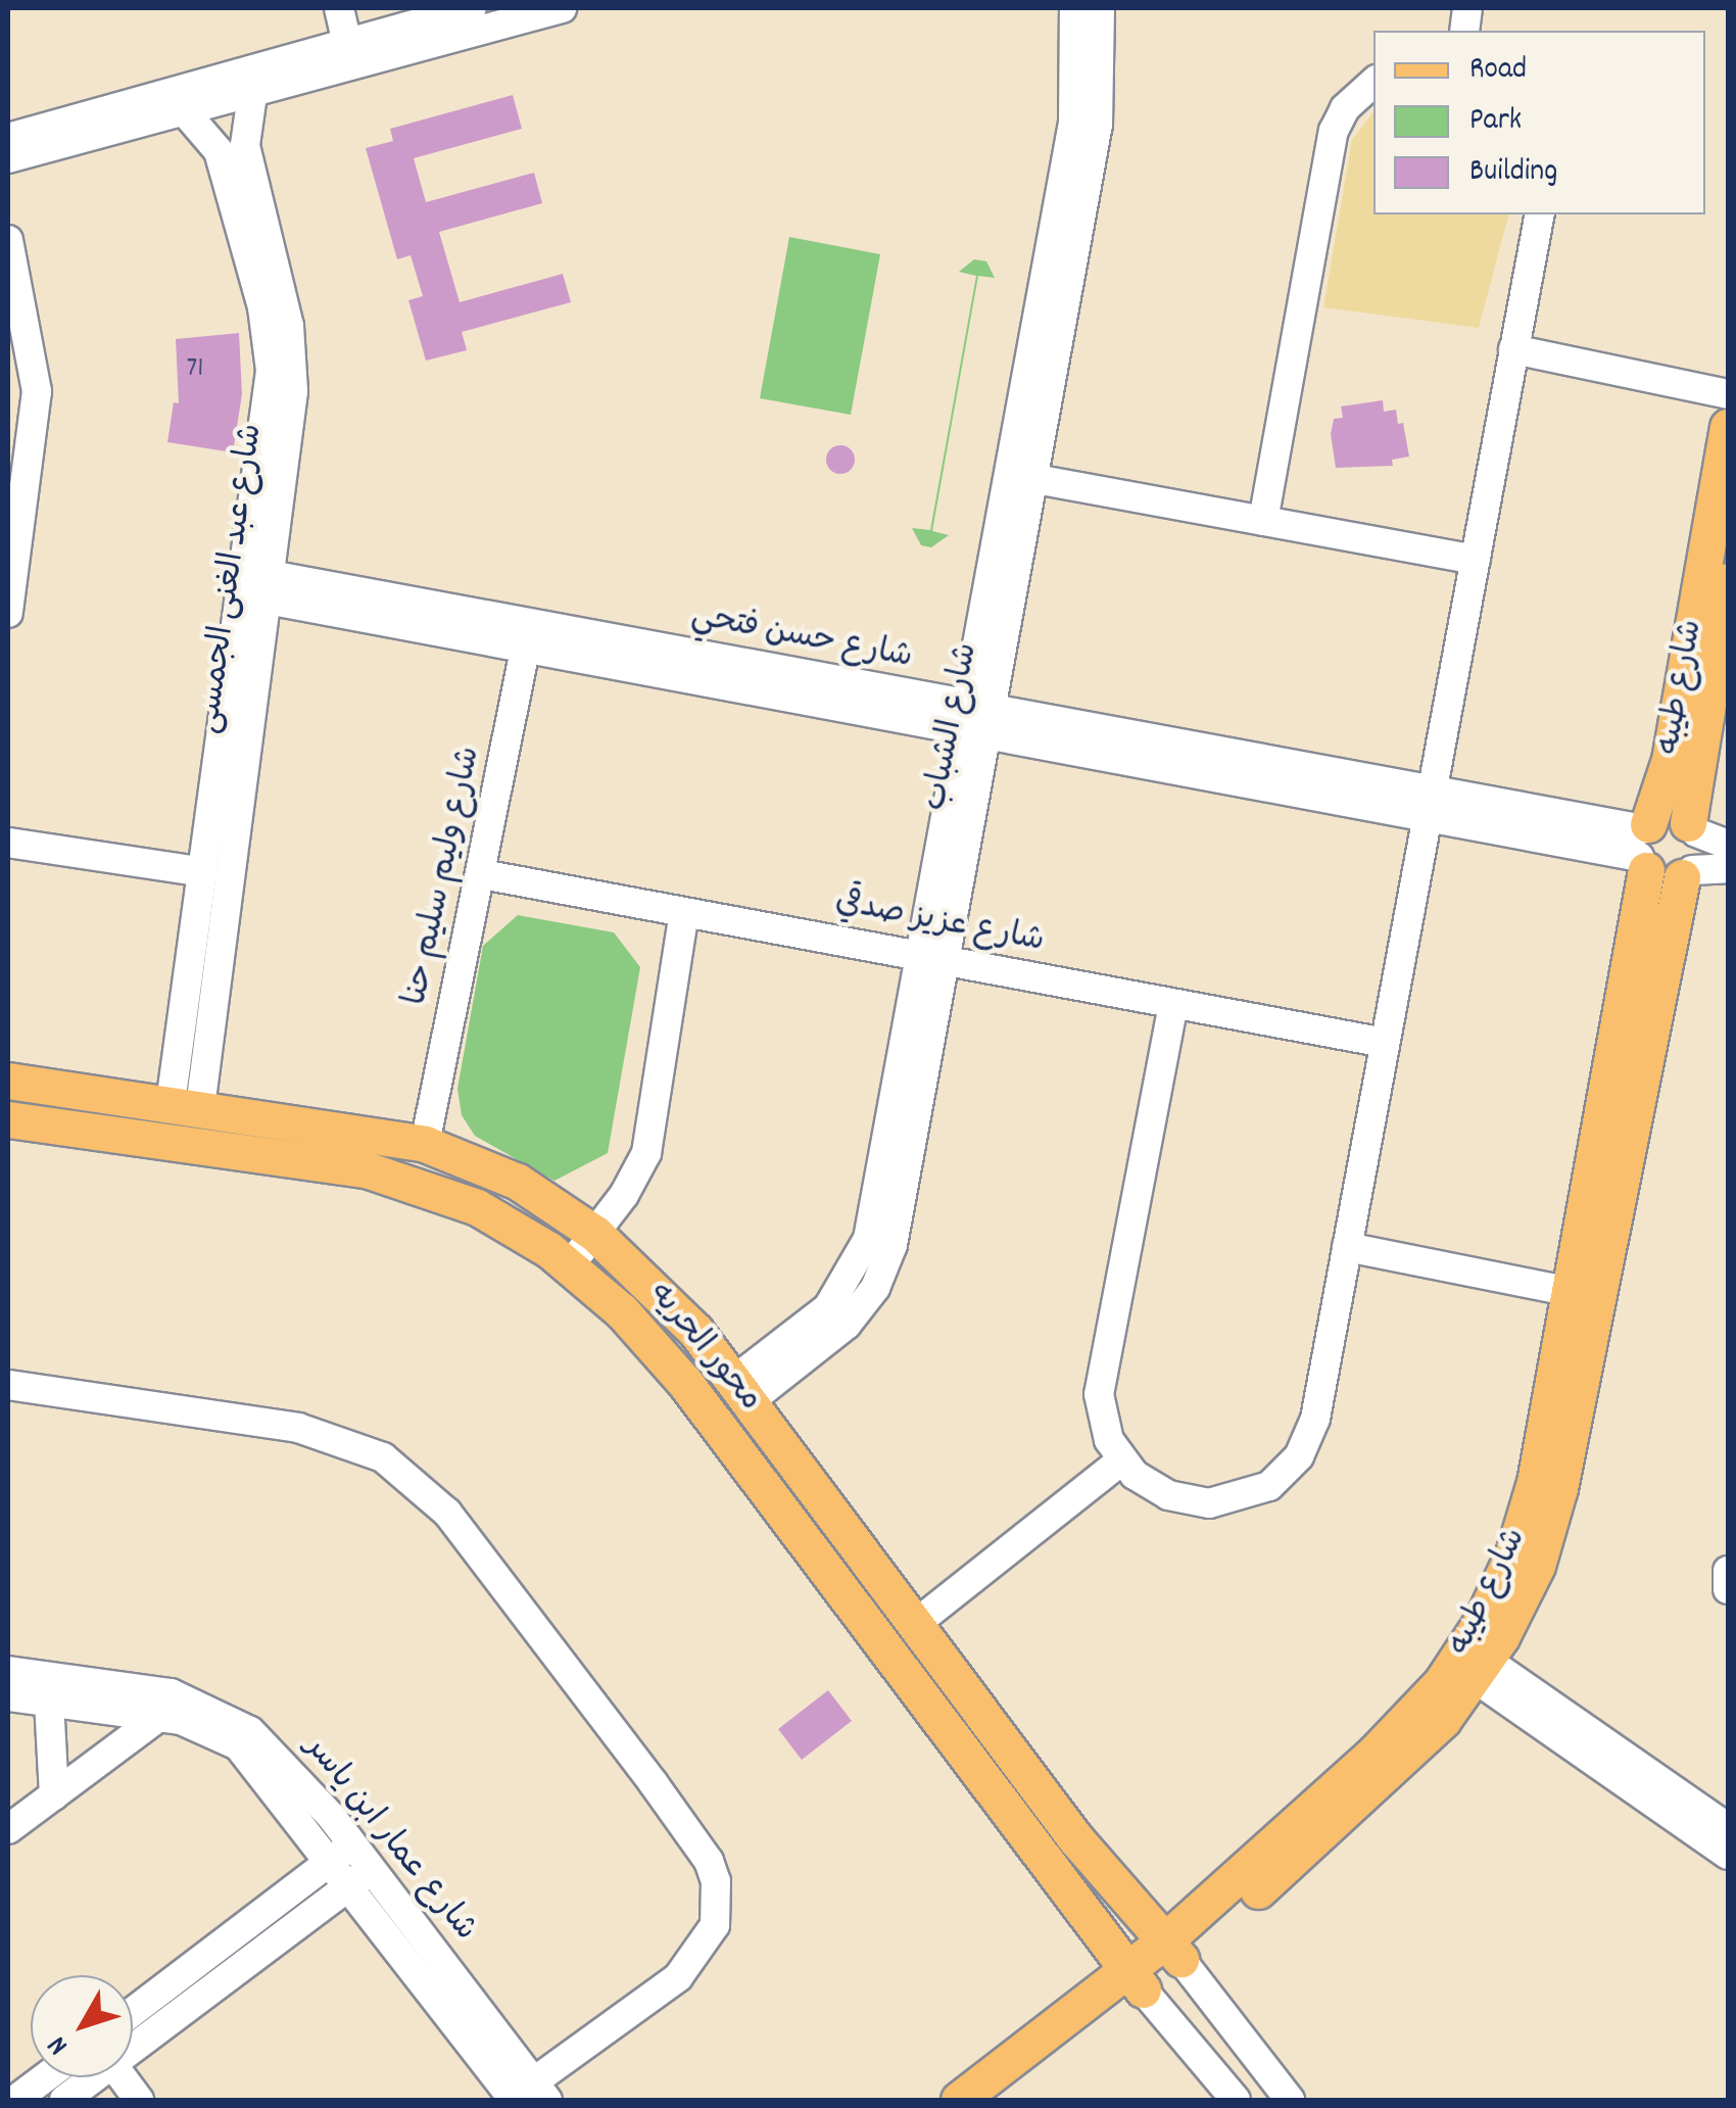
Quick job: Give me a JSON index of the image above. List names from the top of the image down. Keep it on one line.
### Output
{"streets":{"main road":["شارع طيبه","محور الحريه"],"street":["شارع عبد الغنى الجمسى","شارع حسن فتحي","شارع الشباب","شارع وليم سليم حنا","شارع عزيز صدقي","شارع عمار ابن ياسر"]},"crossings":[["شارع عبد الغنى الجمسى","شارع حسن فتحي"],["شارع عبد الغنى الجمسى","محور الحريه"],["شارع حسن فتحي","شارع طيبه"],["شارع حسن فتحي","شارع الشباب"],["شارع حسن فتحي","شارع وليم سليم حنا"],["شارع طيبه","محور الحريه"],["شارع الشباب","شارع عزيز صدقي"],["شارع الشباب","محور الحريه"],["شارع وليم سليم حنا","شارع عزيز صدقي"],["شارع وليم سليم حنا","محور الحريه"]],"house_numbers":["71"],"legend":["Road","Park","Building"],"north":"bottom left"}
